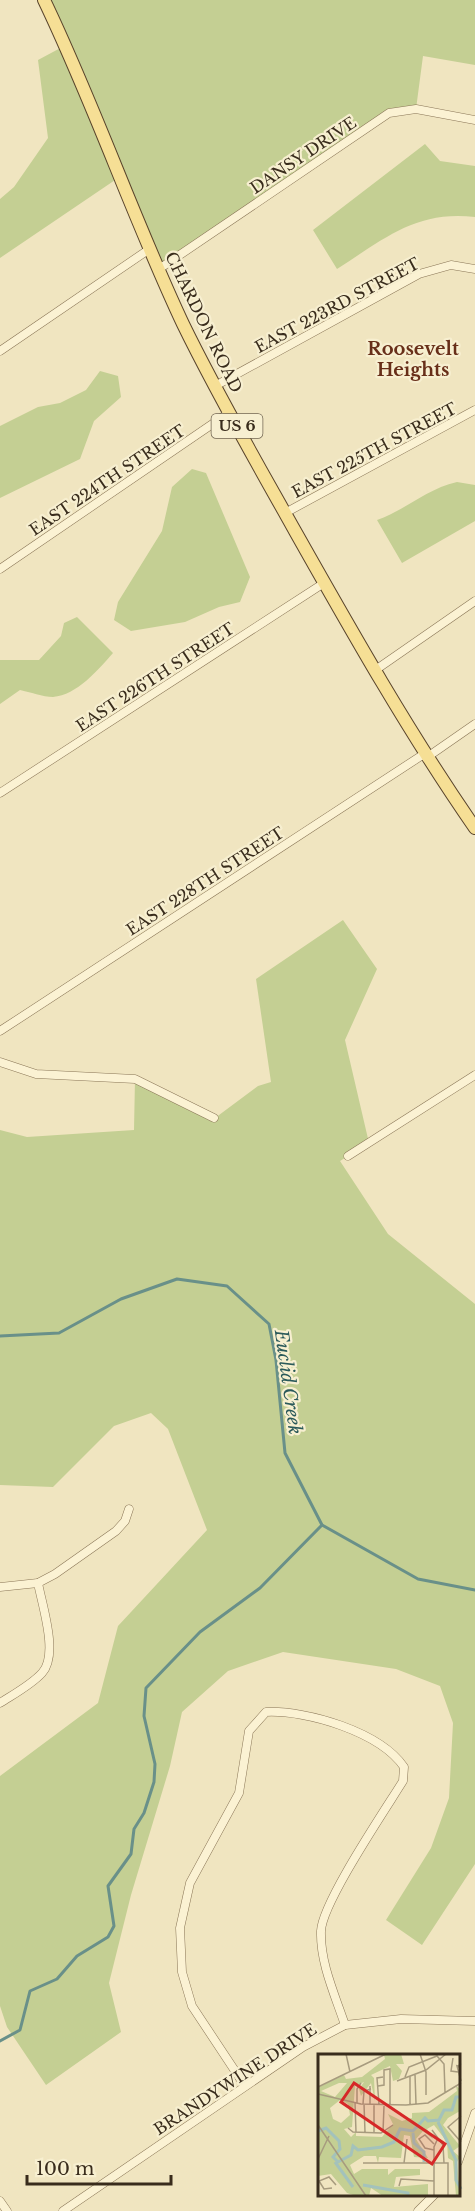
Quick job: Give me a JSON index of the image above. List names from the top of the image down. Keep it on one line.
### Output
{"streets":{"main road":["CHARDON ROAD","US 6"],"street":["DANSY DRIVE","EAST 223RD STREET","EAST 225TH STREET","EAST 224TH STREET","EAST 226TH STREET","EAST 228TH STREET","BRANDYWINE DRIVE"]},"crossings":[["DANSY DRIVE","CHARDON ROAD"],["EAST 223RD STREET","CHARDON ROAD"],["CHARDON ROAD","EAST 225TH STREET"],["CHARDON ROAD","EAST 224TH STREET"],["CHARDON ROAD","EAST 226TH STREET"],["CHARDON ROAD","EAST 228TH STREET"]],"districts":["Roosevelt Heights"],"water":["Euclid Creek"],"scale_bar":"100 m"}
